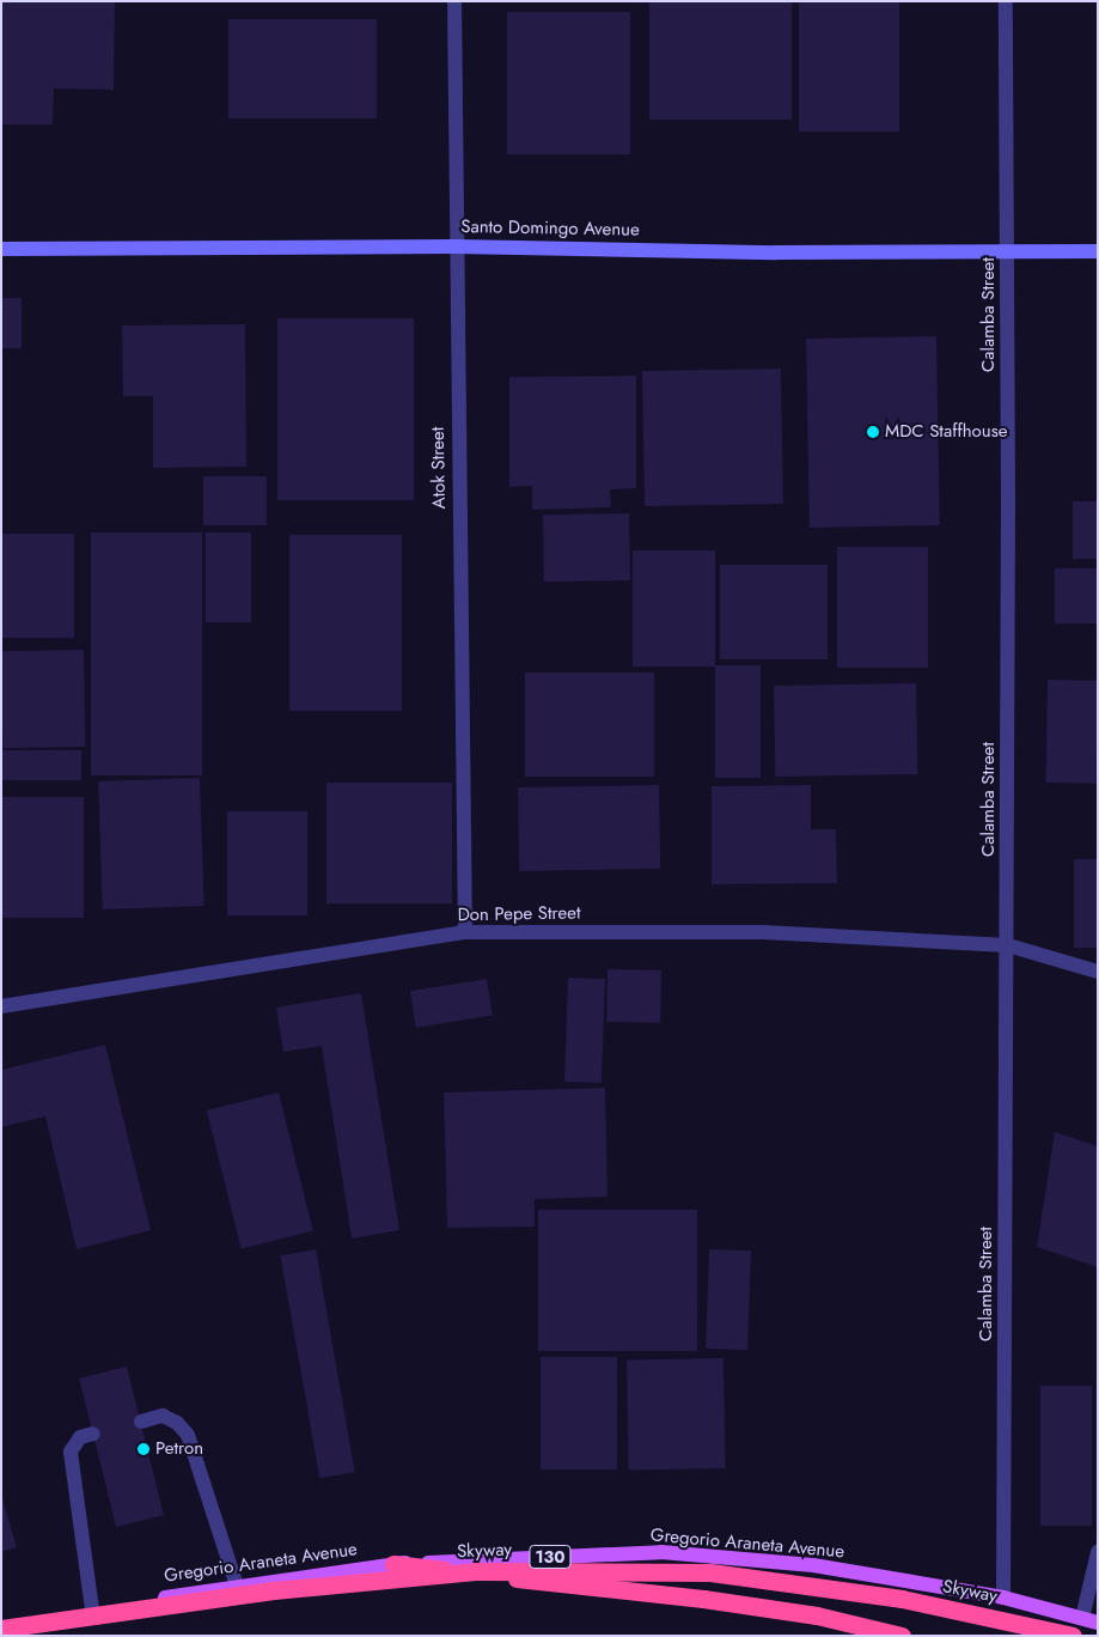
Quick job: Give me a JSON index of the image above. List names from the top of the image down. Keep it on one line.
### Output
{"streets":{"highway":["Skyway"],"main road":["Santo Domingo Avenue","Gregorio Araneta Avenue","130"],"street":["Calamba Street","Atok Street","Don Pepe Street"]},"crossings":[["Santo Domingo Avenue","Calamba Street"],["Santo Domingo Avenue","Atok Street"],["Calamba Street","Don Pepe Street"],["Calamba Street","Gregorio Araneta Avenue"],["Atok Street","Don Pepe Street"],["Gregorio Araneta Avenue","Skyway"]],"places":["MDC Staffhouse","Petron"]}
